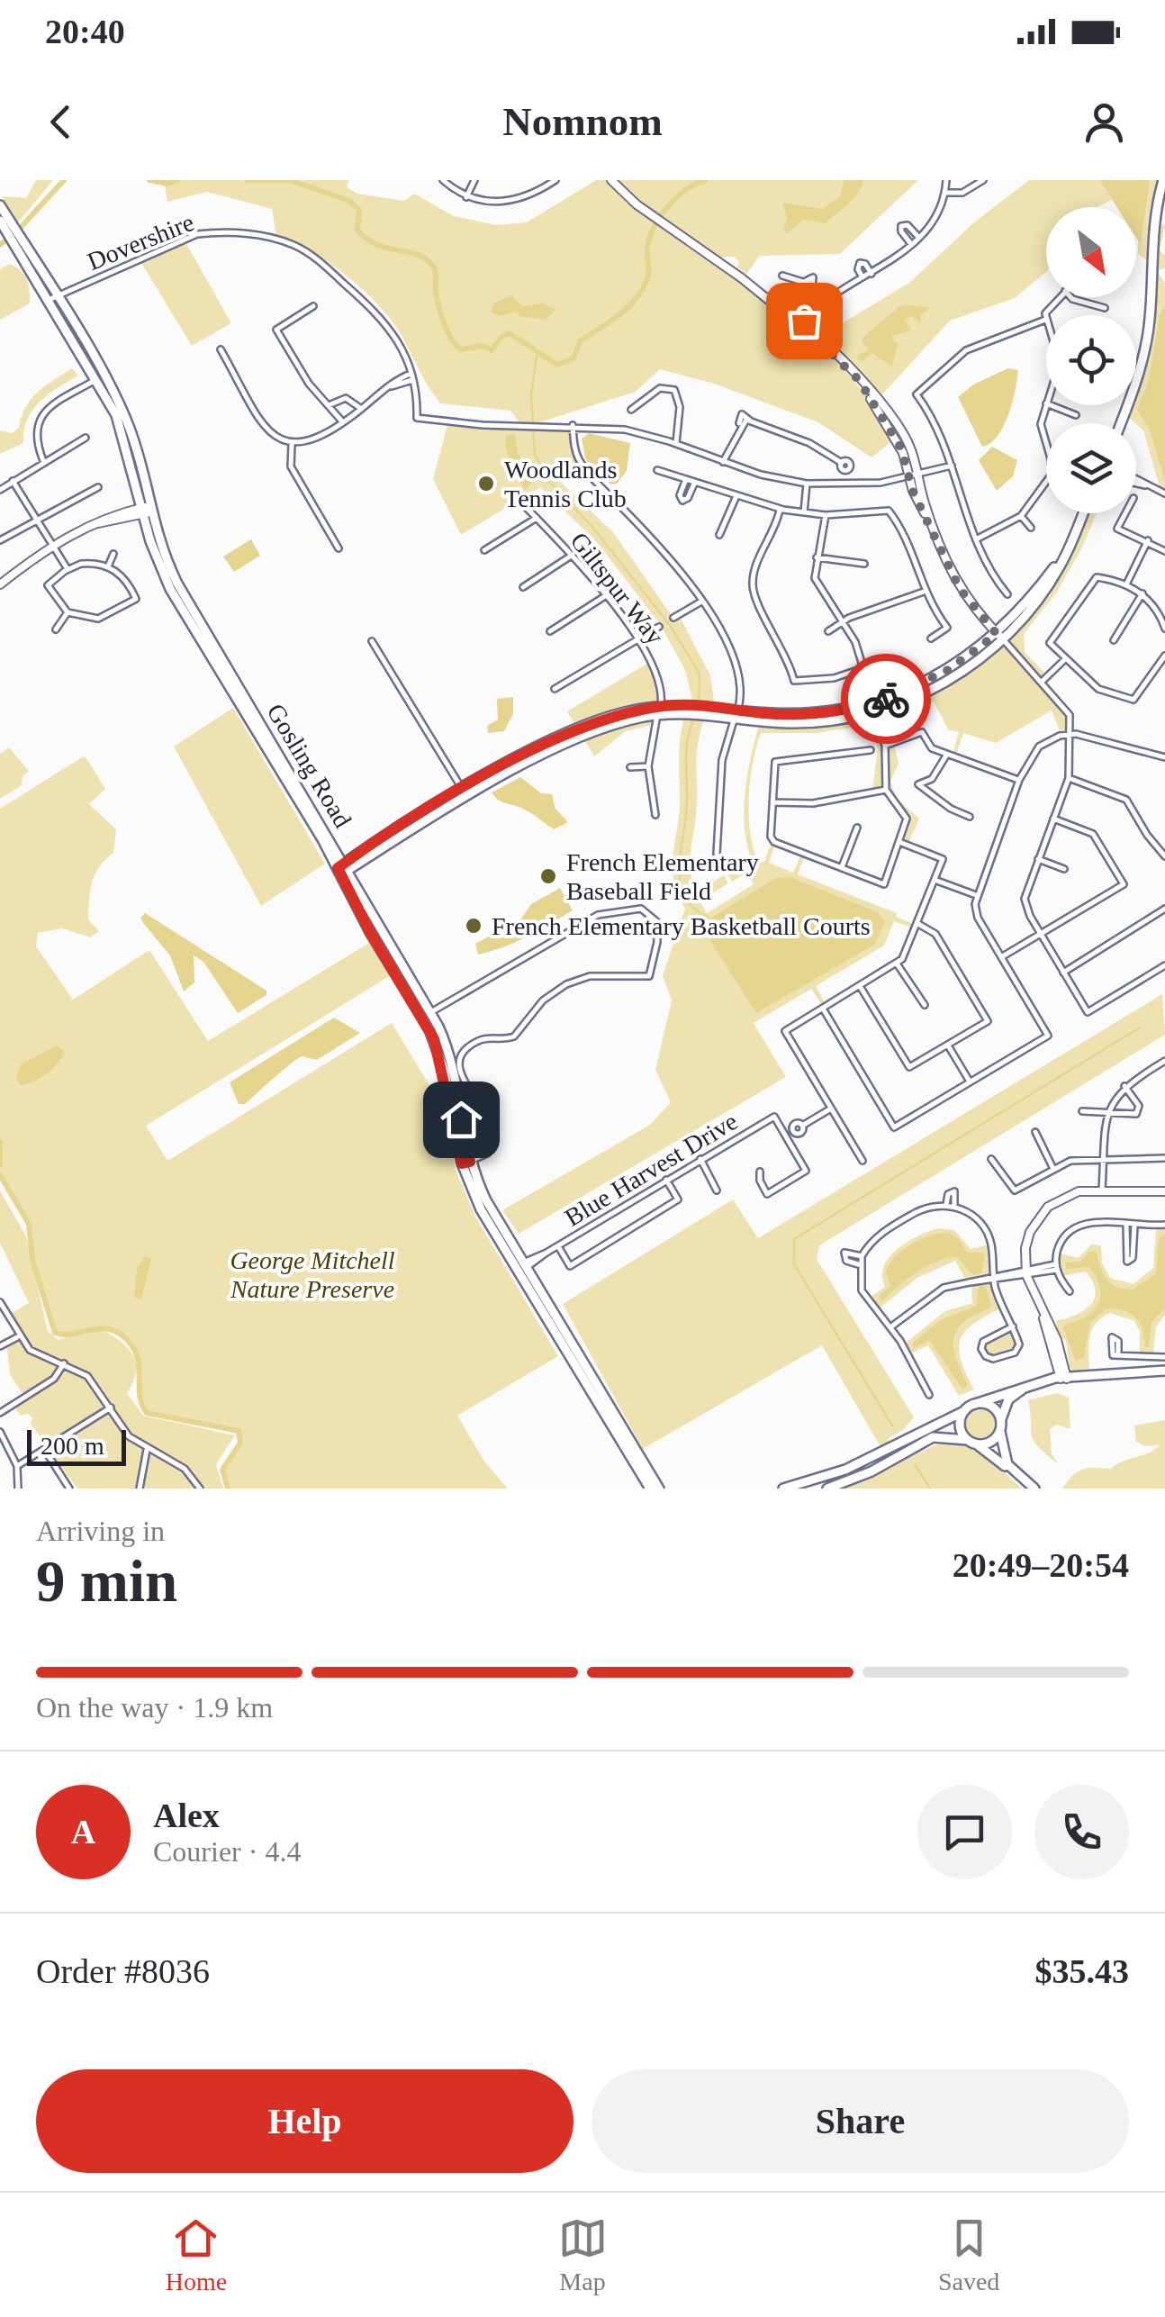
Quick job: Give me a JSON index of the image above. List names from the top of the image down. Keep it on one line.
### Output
{"streets":{"main road":["Gosling Road"],"street":["Dovershire","Giltspur Way","Blue Harvest Drive"]},"crossings":[["Dovershire","Gosling Road"],["Gosling Road","Blue Harvest Drive"]],"parks":["George Mitchell Nature Preserve"],"places":["Woodlands Tennis Club","French Elementary Baseball Field","French Elementary Basketball Courts"],"scale_bar":"200 m","north":"bottom right","page":{"status":"20:40","header":"Nomnom","scale":"200 m","heading":["9 min","Arriving in","20:49–20:54"],"panel":["Alex","Courier · 4.4","Order #8036","$35.43"],"bar":"On the way · 1.9 km","round":"A","buttons":["Help","Share"],"tabs":["Home","Map","Saved"]}}
